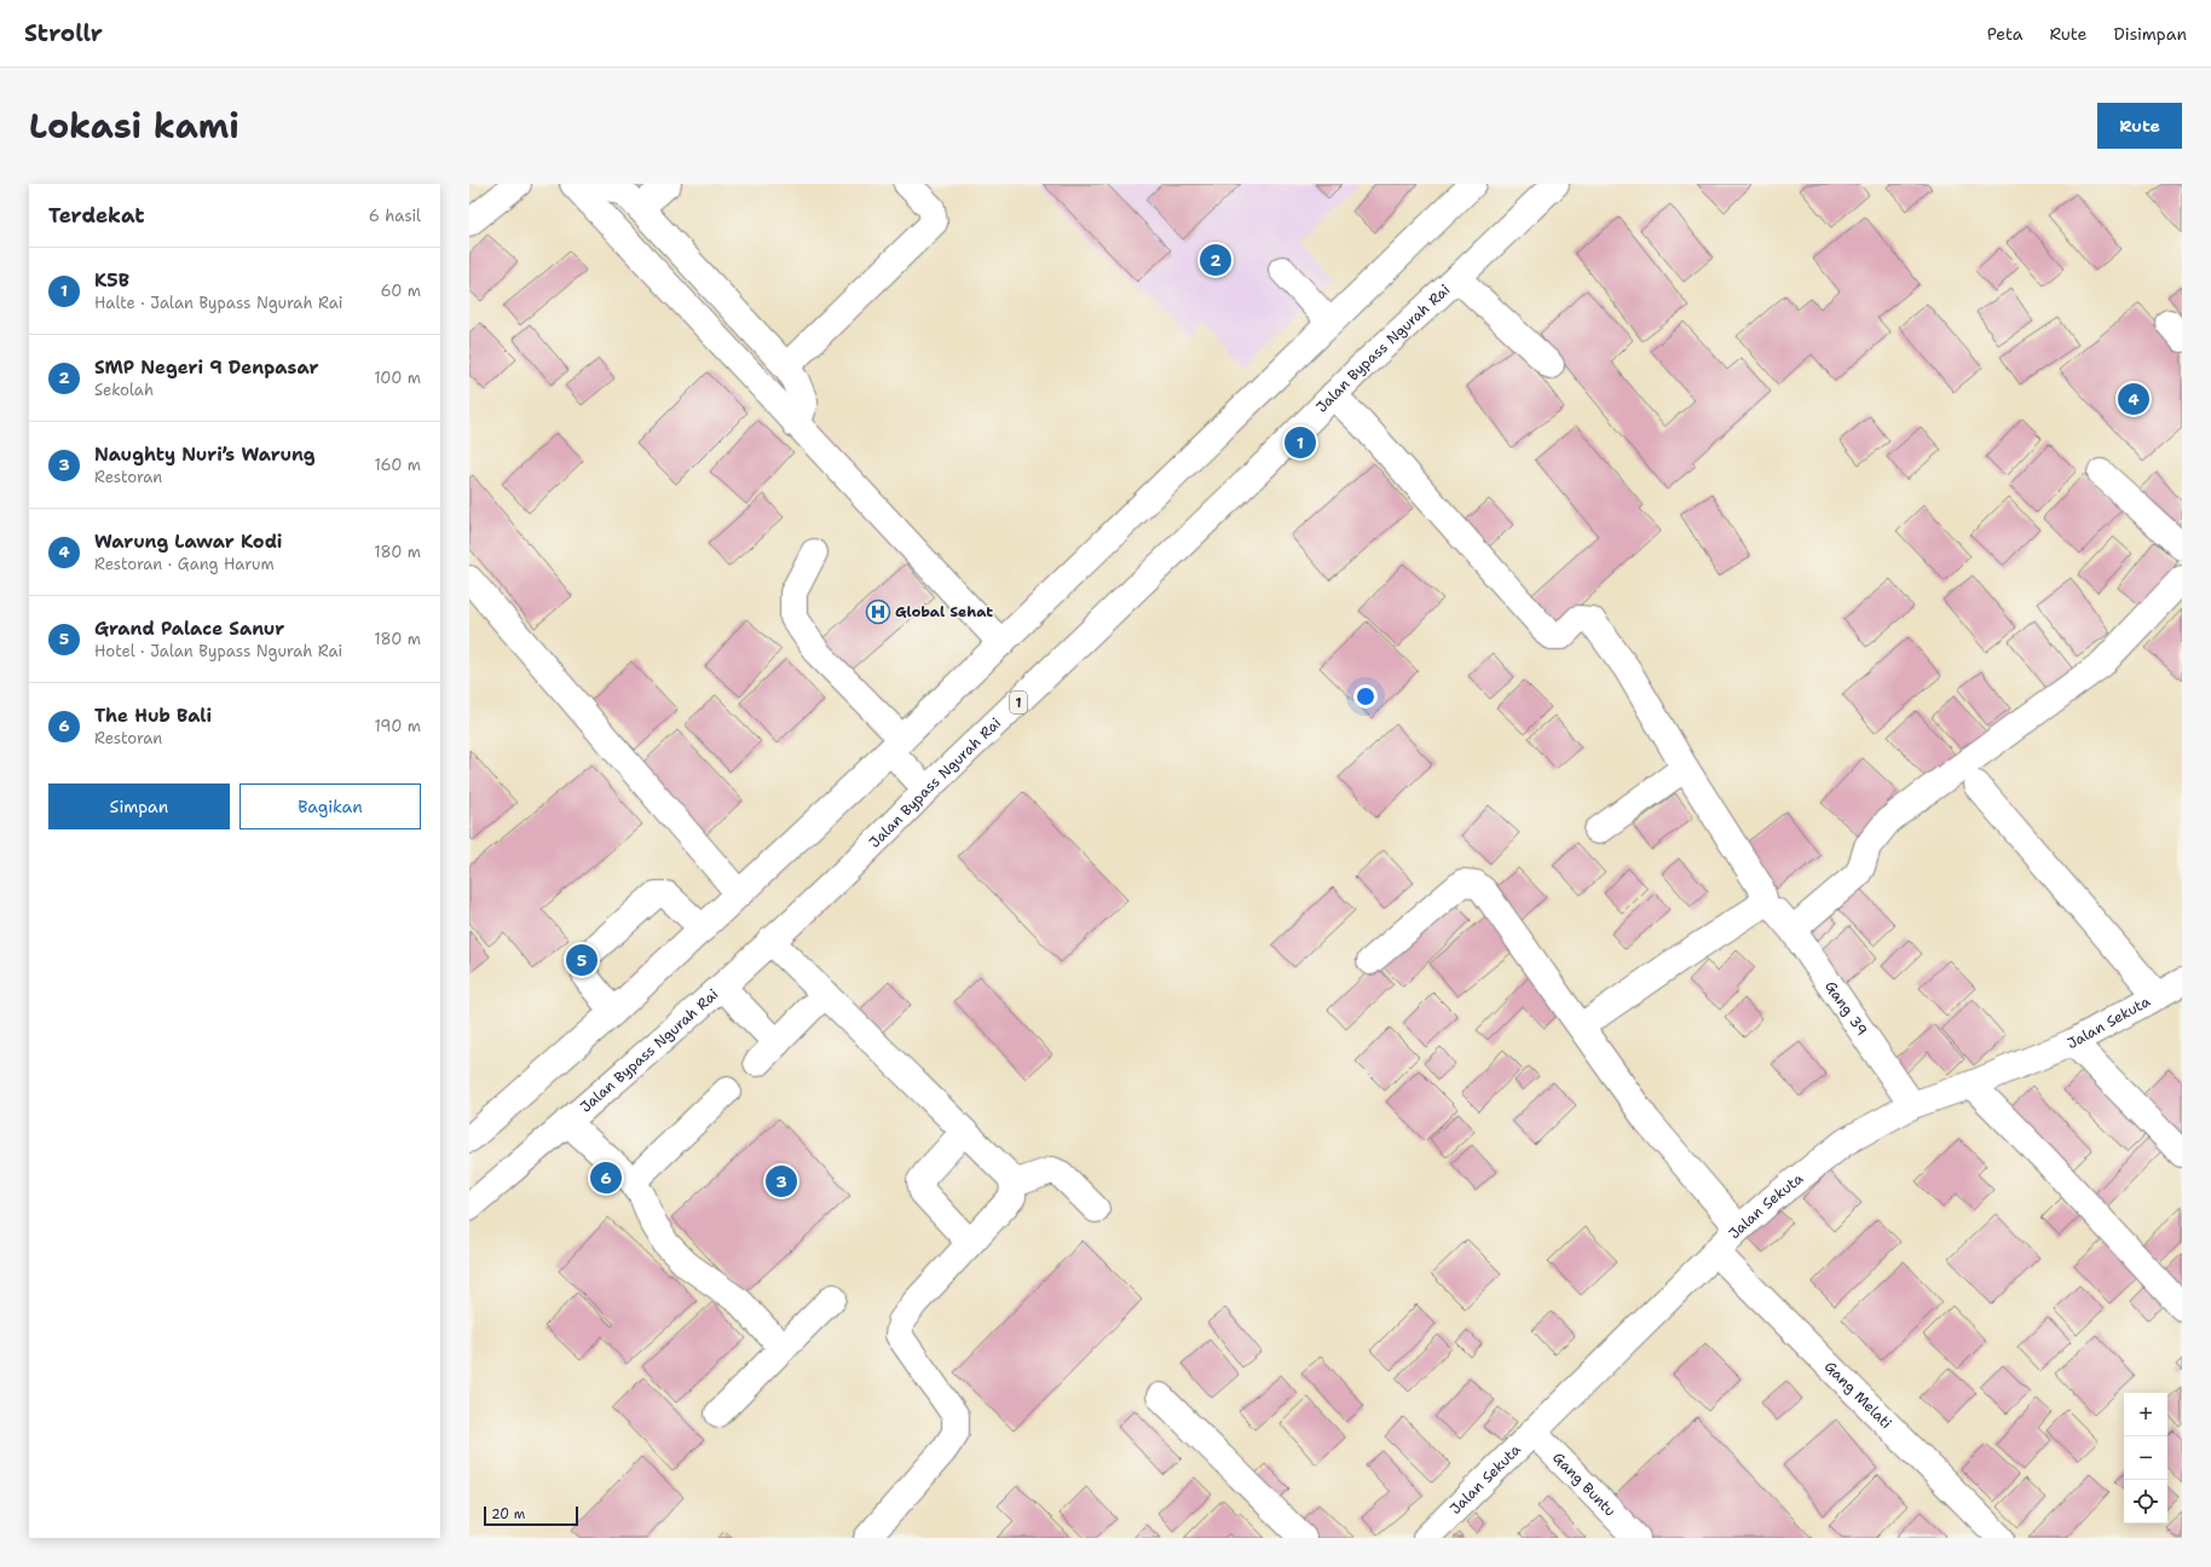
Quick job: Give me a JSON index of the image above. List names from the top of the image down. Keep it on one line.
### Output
{"streets":{"main road":["Jalan Bypass Ngurah Rai","1","Gang 39","Jalan Sekuta","Gang Melati","Gang Buntu"]},"crossings":[["Gang 39","Jalan Sekuta"],["Jalan Sekuta","Gang Melati"],["Jalan Sekuta","Gang Buntu"]],"places":{"hospital":["Global Sehat"]},"scale_bar":"20 m","page":{"header":"Strollr","nav":["Peta","Rute","Disimpan"],"title":"Lokasi kami","buttons":["Rute",["Simpan","Bagikan"]],"heading":["Terdekat","6 hasil"],"pins":["2","4","1","5","6","3"],"list":[{"mark":"1","name":"K5B","note":"Halte · Jalan Bypass Ngurah Rai","value":"60 m"},{"mark":"2","name":"SMP Negeri 9 Denpasar","note":"Sekolah","value":"100 m"},{"mark":"3","name":"Naughty Nuri’s Warung","note":"Restoran","value":"160 m"},{"mark":"4","name":"Warung Lawar Kodi","note":"Restoran · Gang Harum","value":"180 m"},{"mark":"5","name":"Grand Palace Sanur","note":"Hotel · Jalan Bypass Ngurah Rai","value":"180 m"},{"mark":"6","name":"The Hub Bali","note":"Restoran","value":"190 m"}],"map_buttons":["+","−"],"scale":"20 m"}}
